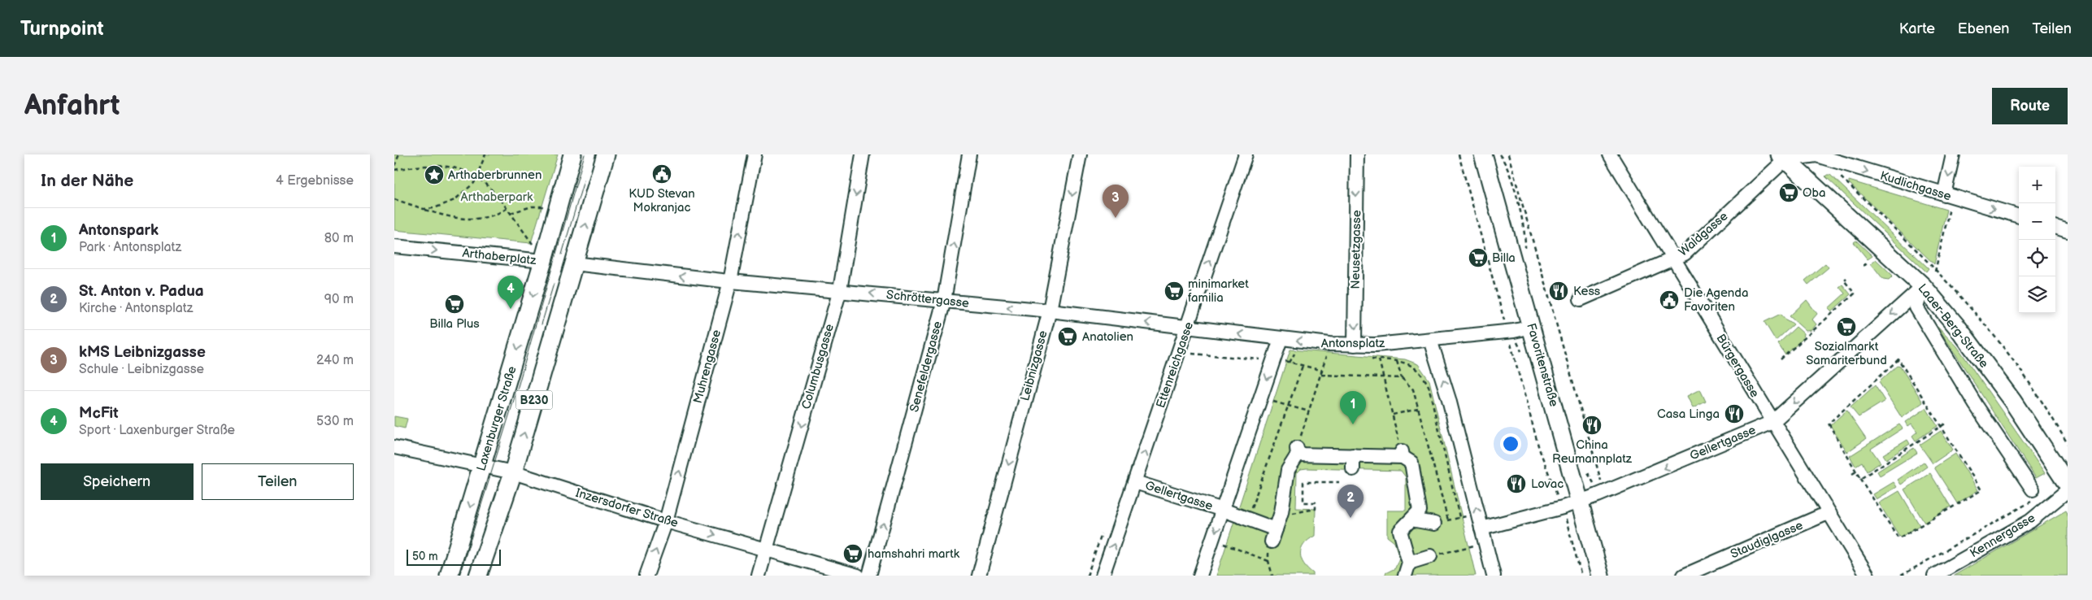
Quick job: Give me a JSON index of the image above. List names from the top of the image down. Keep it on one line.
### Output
{"streets":{"main road":["Arthaberplatz","Laaer-Berg-Straße","Favoritenstraße","B230","Laxenburger Straße"],"street":["Kudlichgasse","Waldgasse","Neusetzgasse","Schröttergasse","Antonsplatz","Ettenreichgasse","Leibnizgasse","Bürgergasse","Muhrengasse","Columbusgasse","Senefeldergasse","Gellertgasse","Inzersdorfer Straße","Kennergasse","Staudiglgasse"]},"crossings":[["Kudlichgasse","Waldgasse"],["Kudlichgasse","Laaer-Berg-Straße"],["Waldgasse","Laaer-Berg-Straße"],["Waldgasse","Bürgergasse"],["Neusetzgasse","Antonsplatz"],["Arthaberplatz","Laxenburger Straße"],["Schröttergasse","Antonsplatz"],["Schröttergasse","Ettenreichgasse"],["Schröttergasse","Leibnizgasse"],["Schröttergasse","Muhrengasse"],["Schröttergasse","Columbusgasse"],["Schröttergasse","Senefeldergasse"],["Schröttergasse","B230"],["Laaer-Berg-Straße","Gellertgasse"],["Ettenreichgasse","Gellertgasse"],["Favoritenstraße","Gellertgasse"],["Bürgergasse","Gellertgasse"],["Bürgergasse","Staudiglgasse"],["Muhrengasse","Inzersdorfer Straße"],["Columbusgasse","Inzersdorfer Straße"],["B230","Inzersdorfer Straße"],["Laxenburger Straße","Inzersdorfer Straße"]],"one_way":["Kudlichgasse","Neusetzgasse","Arthaberplatz","Schröttergasse","Leibnizgasse","Muhrengasse","Columbusgasse","Senefeldergasse","Gellertgasse"],"parks":["Arthaberpark"],"places":{"public building":["KUD Stevan Mokranjac","Die Agenda Favoriten"],"place":["Arthaberbrunnen"],"supermarket":["Oba","Billa","minimarket familia","Billa Plus","Sozialmarkt Samariterbund","Anatolien","hamshahri martk"],"restaurant":["Kess","Casa Linga","China Reumannplatz","Lovac"]},"scale_bar":"50 m","page":{"header":"Turnpoint","nav":["Karte","Ebenen","Teilen"],"buttons":["Route",["Speichern","Teilen"]],"title":"Anfahrt","heading":["In der Nähe","4 Ergebnisse"],"map_buttons":["+","−"],"pins":["3","4","1","2"],"list":[{"mark":"1","name":"Antonspark","note":"Park · Antonsplatz","value":"80 m"},{"mark":"2","name":"St. Anton v. Padua","note":"Kirche · Antonsplatz","value":"90 m"},{"mark":"3","name":"kMS Leibnizgasse","note":"Schule · Leibnizgasse","value":"240 m"},{"mark":"4","name":"McFit","note":"Sport · Laxenburger Straße","value":"530 m"}],"scale":"50 m"}}
